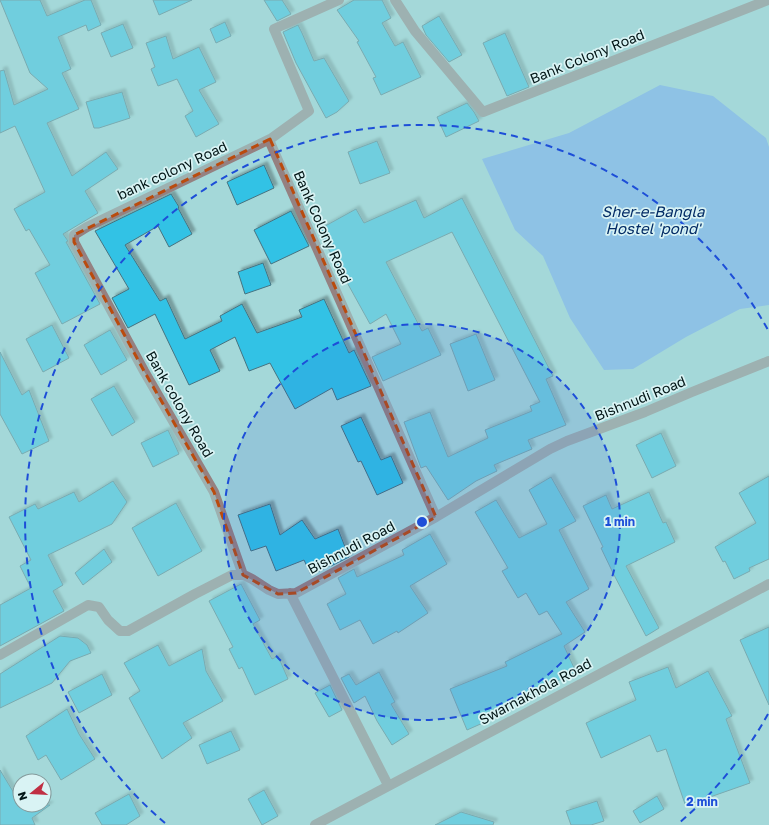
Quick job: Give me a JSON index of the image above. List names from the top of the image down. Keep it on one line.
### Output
{"streets":{"street":["Bank Colony Road","bank colony Road","Bishnudi Road","Bank colony Road","Swarnakhola Road"]},"crossings":[["Bank Colony Road","bank colony Road"],["Bank Colony Road","Bishnudi Road"],["bank colony Road","Bank colony Road"]],"water":["Sher-e-Bangla Hostel 'pond'"],"north":"left","rings":["1 min","2 min"]}
